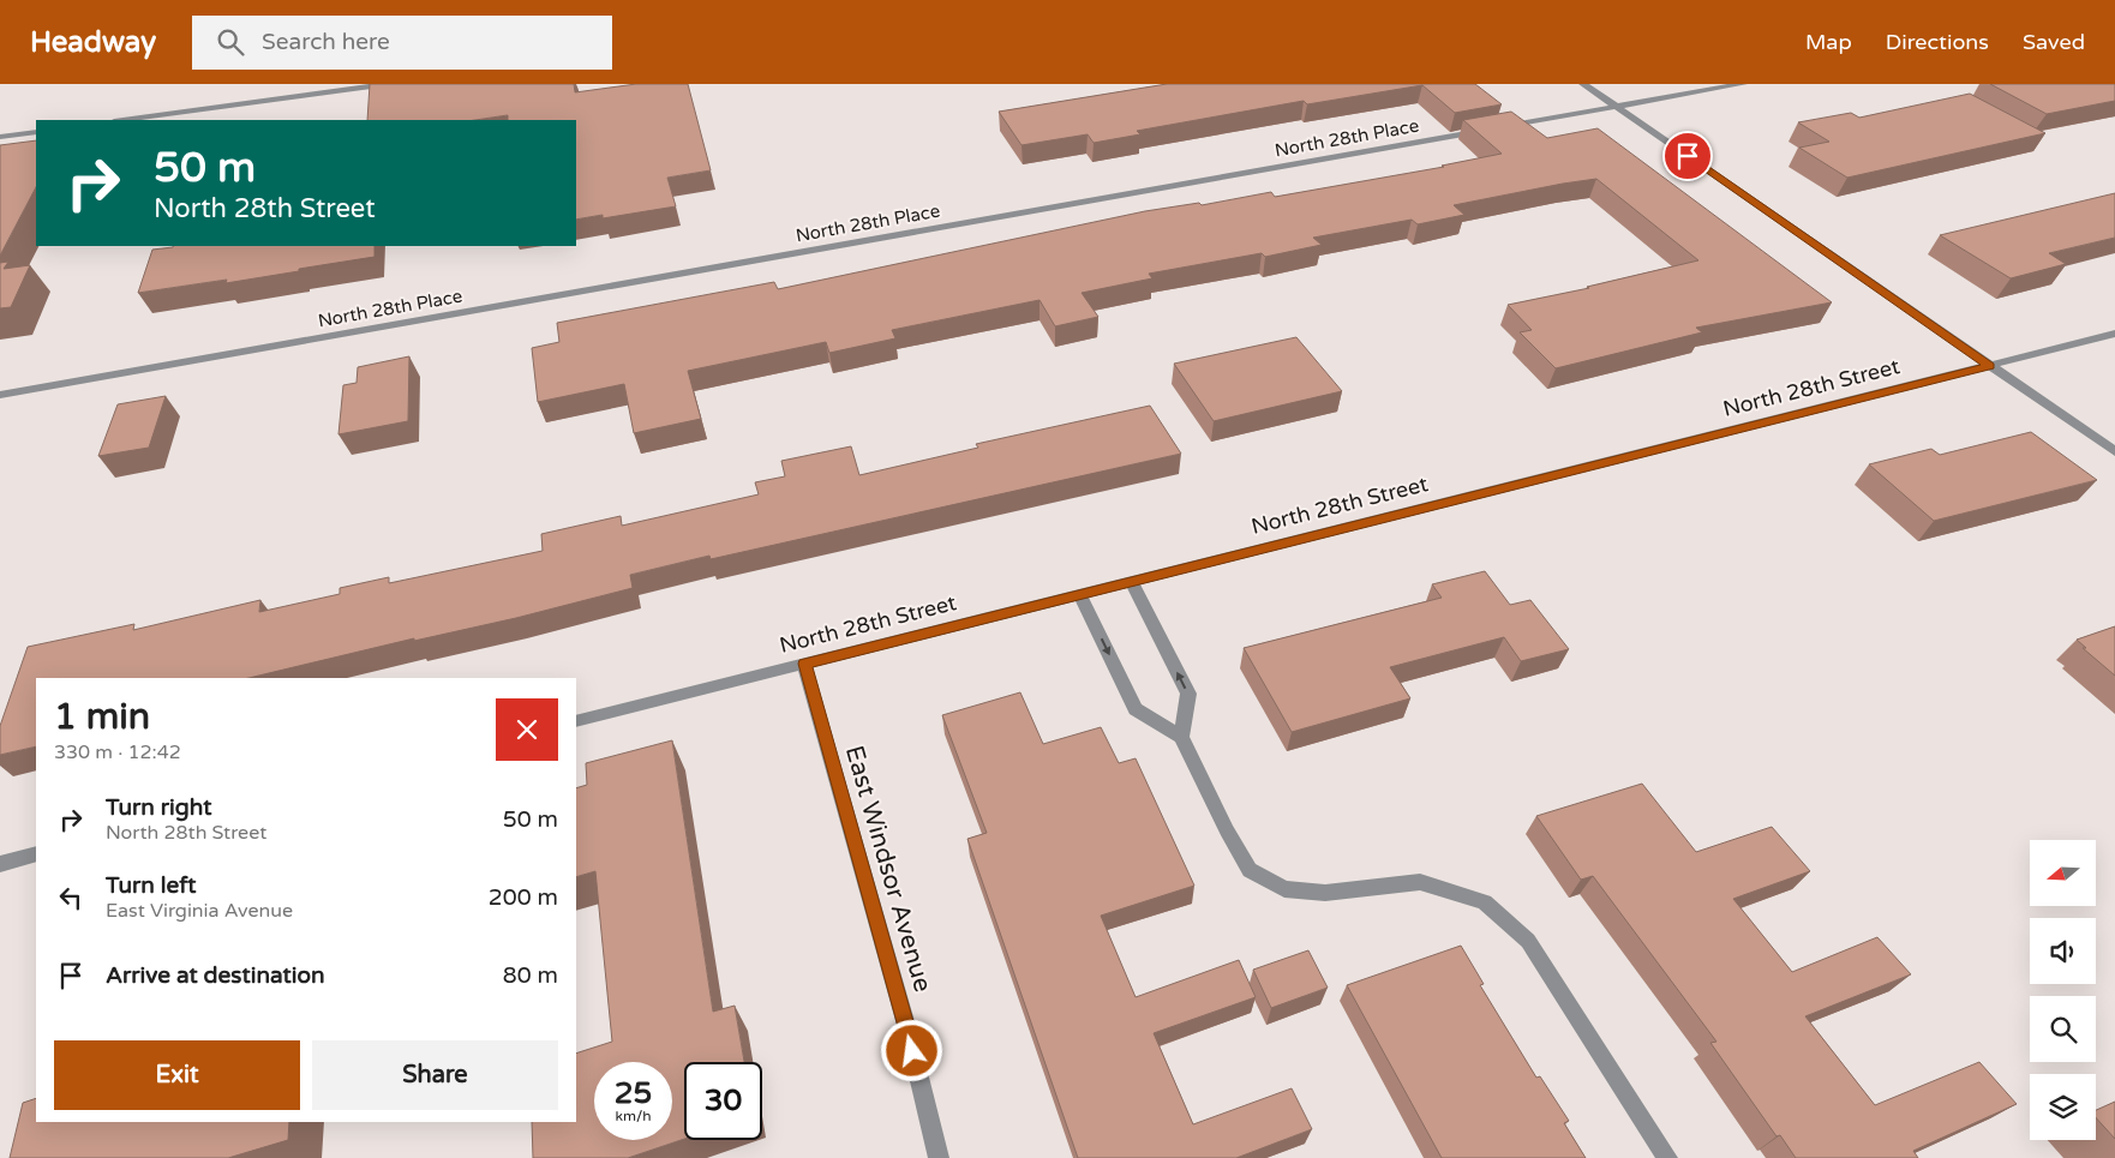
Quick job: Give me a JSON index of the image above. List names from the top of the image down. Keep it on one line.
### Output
{"streets":{"street":["North 28th Place","North 28th Street","East Windsor Avenue"]},"crossings":[["North 28th Street","East Windsor Avenue"]],"north":"left","page":{"header":"Headway","search":"Search here","nav":["Map","Directions","Saved"],"turn":["50 m","North 28th Street"],"heading":["1 min","330 m · 12:42"],"list":[{"name":"Turn right","note":"North 28th Street","value":"50 m"},{"name":"Turn left","note":"East Virginia Avenue","value":"200 m"},{"name":"Arrive at destination","value":"80 m"}],"buttons":["Exit","Share"],"speed":"25 km/h","limit":"30"}}
